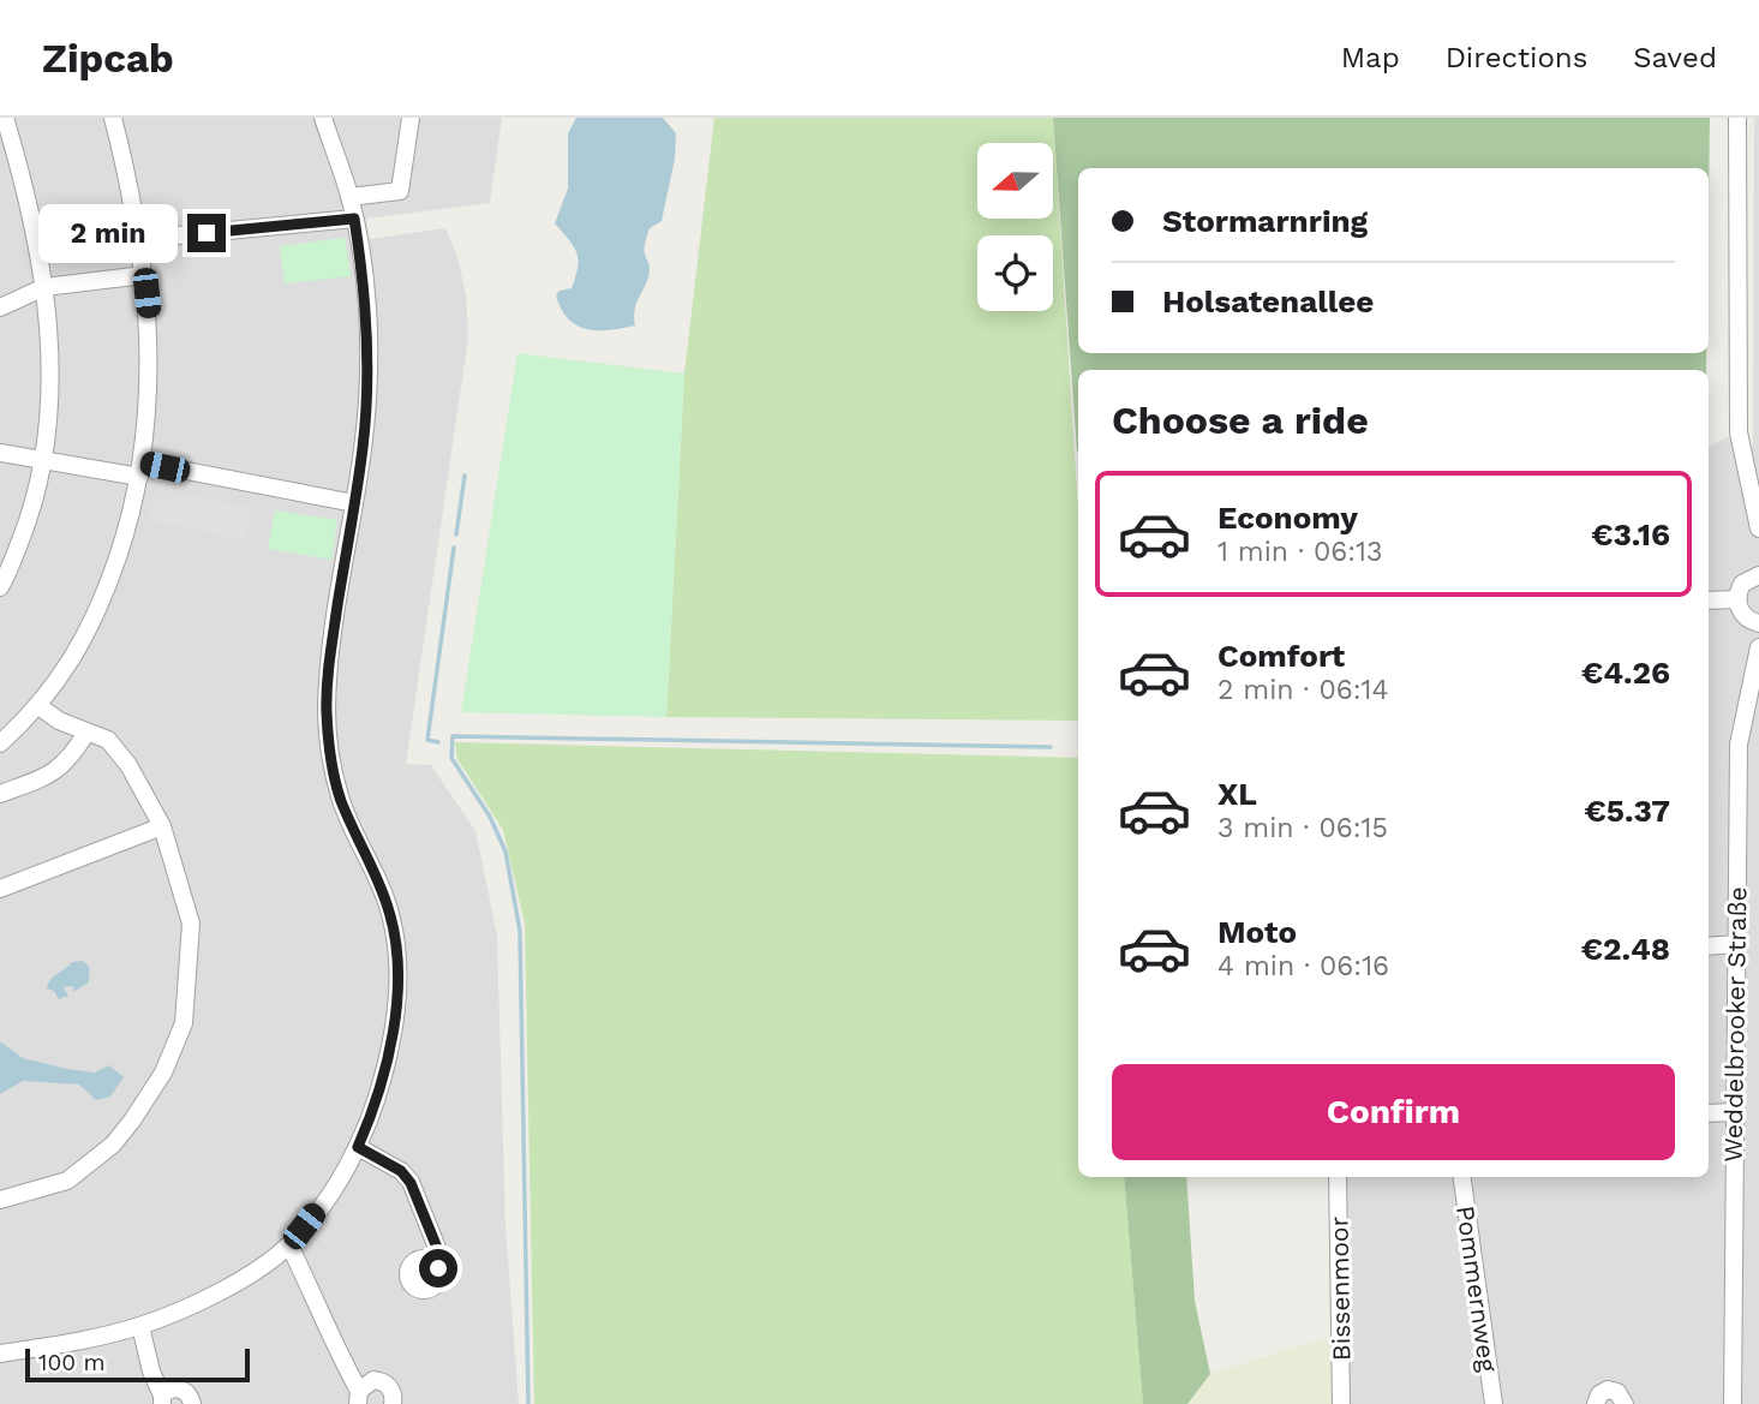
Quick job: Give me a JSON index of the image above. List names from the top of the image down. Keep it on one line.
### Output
{"streets":{"street":["Weddelbrooker Straße","Bissenmoor","Pommernweg"]},"scale_bar":"100 m","north":"left","page":{"header":"Zipcab","nav":["Map","Directions","Saved"],"banner":["Stormarnring","Holsatenallee"],"bubble":"2 min","heading":"Choose a ride","list":[{"name":"Economy","note":"1 min · 06:13","value":"€3.16"},{"name":"Comfort","note":"2 min · 06:14","value":"€4.26"},{"name":"XL","note":"3 min · 06:15","value":"€5.37"},{"name":"Moto","note":"4 min · 06:16","value":"€2.48"}],"buttons":"Confirm","scale":"100 m"}}
